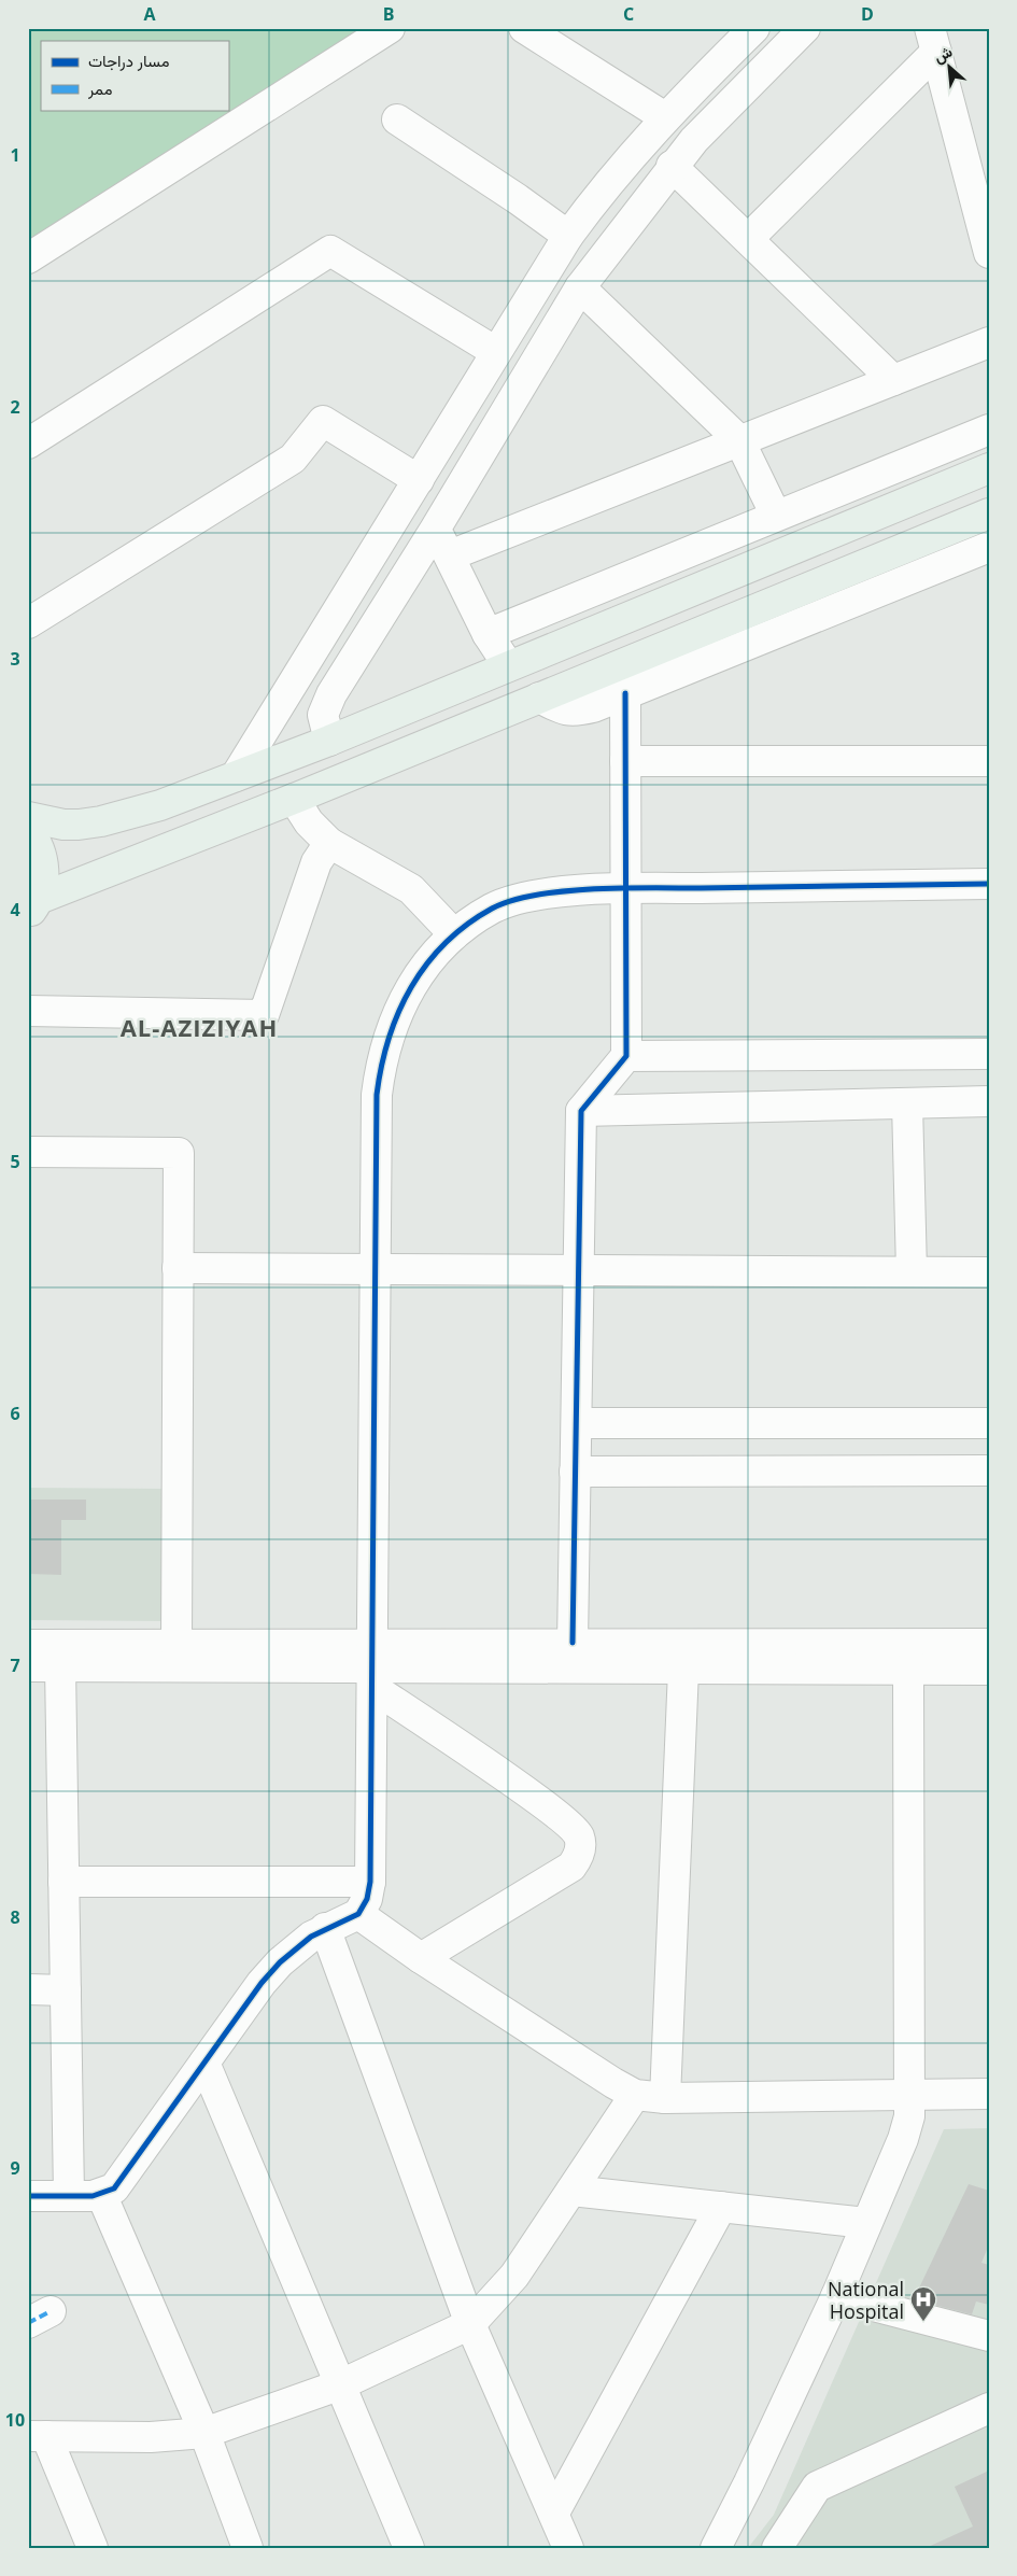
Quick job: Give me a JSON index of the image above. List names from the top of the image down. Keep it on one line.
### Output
{"districts":["AL-AZIZIYAH"],"places":{"hospital":["National Hospital"]},"legend":["مسار دراجات","ممر"],"north":"top left","grid":{"columns":["A","B","C","D"],"rows":["1","2","3","4","5","6","7","8","9","10"]}}
